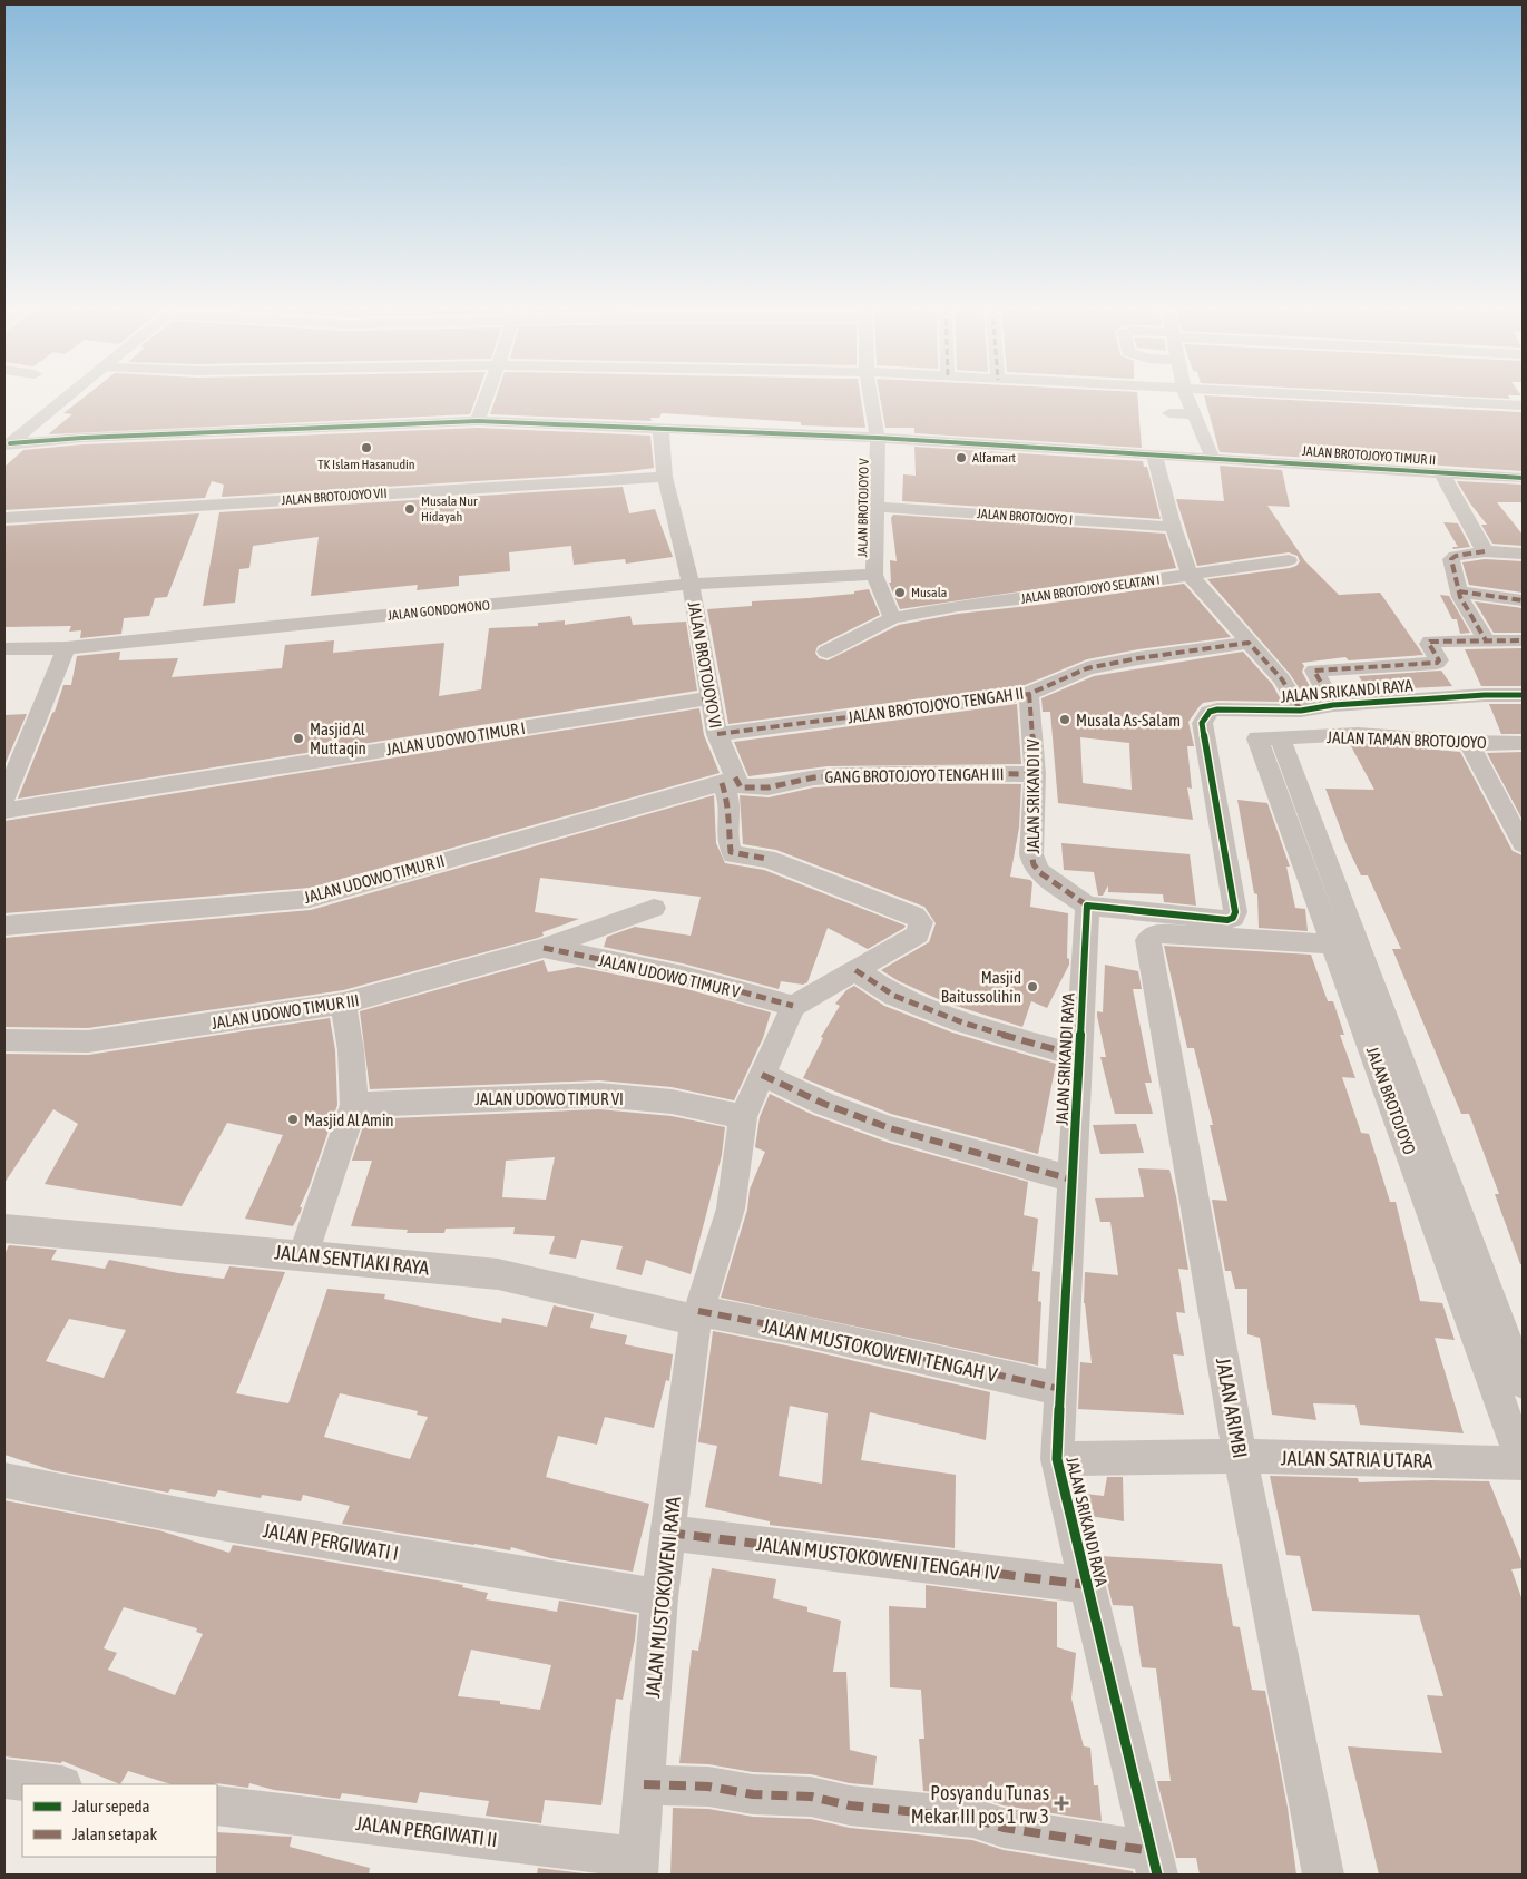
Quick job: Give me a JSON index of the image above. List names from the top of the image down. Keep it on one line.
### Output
{"streets":{"street":["JALAN BROTOJOYO TIMUR II","JALAN BROTOJOYO VII","JALAN BROTOJOYO V","JALAN BROTOJOYO I","JALAN BROTOJOYO SELATAN I","JALAN GONDOMONO","JALAN BROTOJOYO VI","JALAN SRIKANDI RAYA","JALAN BROTOJOYO TENGAH II","JALAN UDOWO TIMUR I","JALAN TAMAN BROTOJOYO","GANG BROTOJOYO TENGAH III","JALAN SRIKANDI IV","JALAN UDOWO TIMUR II","JALAN UDOWO TIMUR V","JALAN UDOWO TIMUR III","JALAN UDOWO TIMUR VI","JALAN BROTOJOYO","JALAN SENTIAKI RAYA","JALAN MUSTOKOWENI TENGAH V","JALAN ARIMBI","JALAN SATRIA UTARA","JALAN PERGIWATI I","JALAN MUSTOKOWENI TENGAH IV","JALAN MUSTOKOWENI RAYA","JALAN PERGIWATI II"]},"crossings":[["JALAN BROTOJOYO TIMUR II","JALAN BROTOJOYO V"],["JALAN BROTOJOYO V","JALAN BROTOJOYO I"],["JALAN BROTOJOYO V","JALAN GONDOMONO"],["JALAN GONDOMONO","JALAN BROTOJOYO VI"],["JALAN BROTOJOYO VI","JALAN BROTOJOYO TENGAH II"],["JALAN BROTOJOYO VI","JALAN UDOWO TIMUR I"],["JALAN BROTOJOYO VI","GANG BROTOJOYO TENGAH III"],["JALAN BROTOJOYO VI","JALAN UDOWO TIMUR II"],["JALAN SRIKANDI RAYA","JALAN SRIKANDI IV"],["JALAN SRIKANDI RAYA","JALAN MUSTOKOWENI TENGAH V"],["JALAN SRIKANDI RAYA","JALAN SATRIA UTARA"],["JALAN SRIKANDI RAYA","JALAN MUSTOKOWENI TENGAH IV"],["JALAN BROTOJOYO TENGAH II","JALAN SRIKANDI IV"],["JALAN TAMAN BROTOJOYO","JALAN BROTOJOYO"],["GANG BROTOJOYO TENGAH III","JALAN SRIKANDI IV"],["GANG BROTOJOYO TENGAH III","JALAN UDOWO TIMUR II"],["JALAN UDOWO TIMUR V","JALAN UDOWO TIMUR III"],["JALAN UDOWO TIMUR V","JALAN MUSTOKOWENI RAYA"],["JALAN UDOWO TIMUR VI","JALAN MUSTOKOWENI RAYA"],["JALAN BROTOJOYO","JALAN ARIMBI"],["JALAN BROTOJOYO","JALAN SATRIA UTARA"],["JALAN SENTIAKI RAYA","JALAN MUSTOKOWENI TENGAH V"],["JALAN SENTIAKI RAYA","JALAN MUSTOKOWENI RAYA"],["JALAN MUSTOKOWENI TENGAH V","JALAN MUSTOKOWENI RAYA"],["JALAN ARIMBI","JALAN SATRIA UTARA"],["JALAN PERGIWATI I","JALAN MUSTOKOWENI RAYA"],["JALAN MUSTOKOWENI TENGAH IV","JALAN MUSTOKOWENI RAYA"],["JALAN MUSTOKOWENI RAYA","JALAN PERGIWATI II"]],"places":{"other":["TK Islam Hasanudin","Alfamart","Musala Nur Hidayah","Musala","Musala As-Salam","Masjid Al Muttaqin","Masjid Baitussolihin","Masjid Al Amin"],"health":["Posyandu Tunas Mekar III pos 1 rw 3"]},"legend":["Jalur sepeda","Jalan setapak"]}
